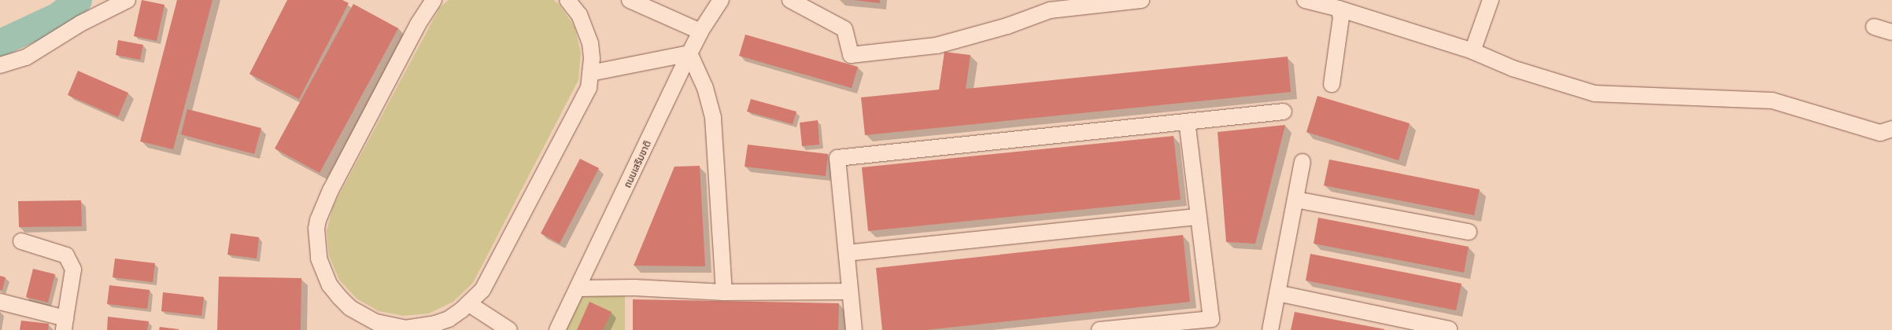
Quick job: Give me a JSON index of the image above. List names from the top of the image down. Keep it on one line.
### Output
{"streets":{"street":["ถนนเสริมชาติ"]}}
